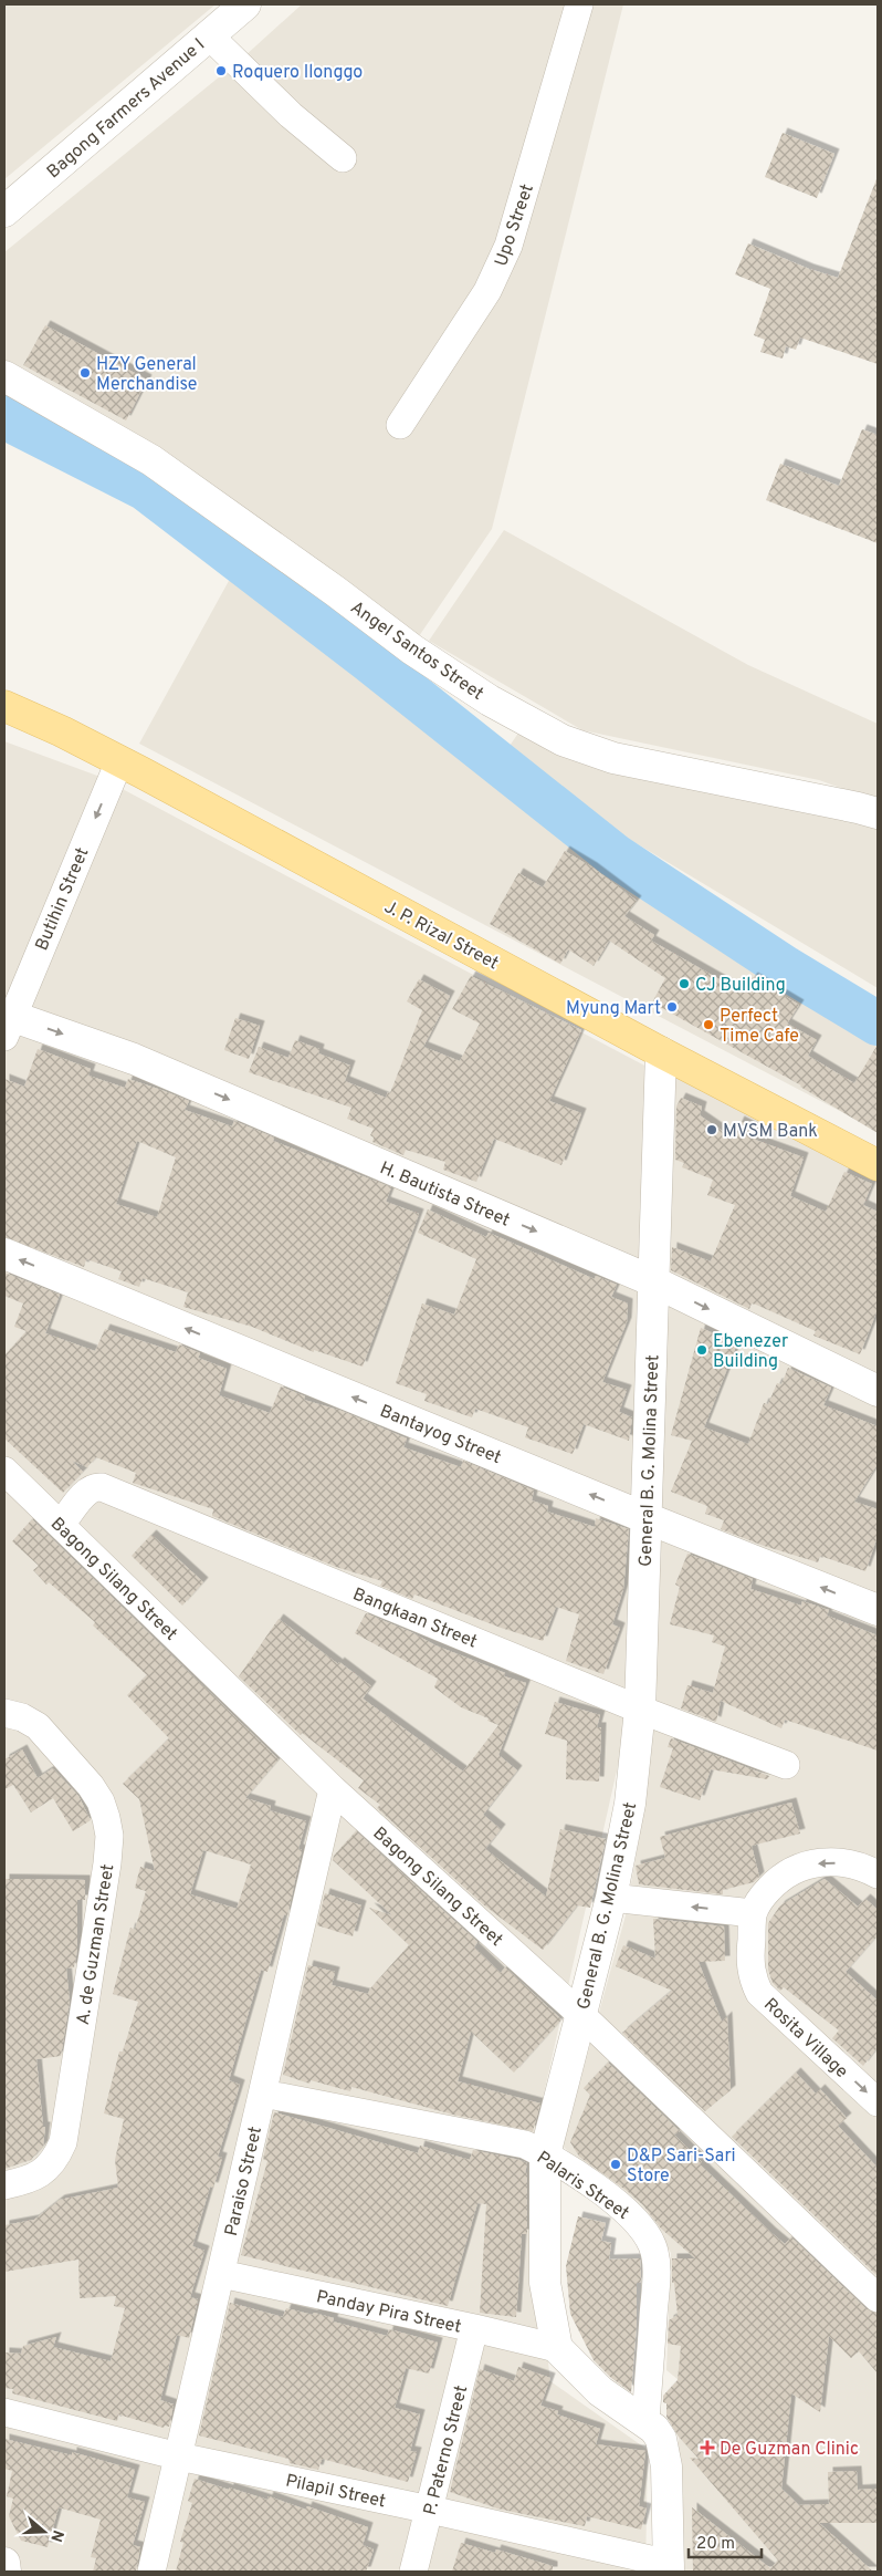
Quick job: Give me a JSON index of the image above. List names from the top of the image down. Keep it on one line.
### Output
{"streets":{"main road":["J. P. Rizal Street"],"street":["Bagong Farmers Avenue I","Upo Street","Angel Santos Street","Butihin Street","H. Bautista Street","Bantayog Street","General B. G. Molina Street","Bagong Silang Street","Bangkaan Street","A. de Guzman Street","Rosita Village","Paraiso Street","Palaris Street","Panday Pira Street","P. Paterno Street","Pilapil Street"]},"crossings":[["Butihin Street","J. P. Rizal Street"],["Butihin Street","H. Bautista Street"],["J. P. Rizal Street","General B. G. Molina Street"],["H. Bautista Street","General B. G. Molina Street"],["Bantayog Street","General B. G. Molina Street"],["General B. G. Molina Street","Bagong Silang Street"],["General B. G. Molina Street","Bangkaan Street"],["General B. G. Molina Street","Palaris Street"],["General B. G. Molina Street","Panday Pira Street"],["Bagong Silang Street","Bangkaan Street"],["Bagong Silang Street","Paraiso Street"],["Paraiso Street","Palaris Street"],["Paraiso Street","Panday Pira Street"],["Paraiso Street","Pilapil Street"],["Panday Pira Street","P. Paterno Street"],["P. Paterno Street","Pilapil Street"]],"one_way":["Butihin Street","H. Bautista Street","Bantayog Street"],"places":{"other":["Roquero Ilonggo","HZY General Merchandise","CJ Building","Myung Mart","Perfect Time Cafe","MVSM Bank","Ebenezer Building","D&P Sari-Sari Store"],"health":["De Guzman Clinic"]},"scale_bar":"20 m","north":"right"}
